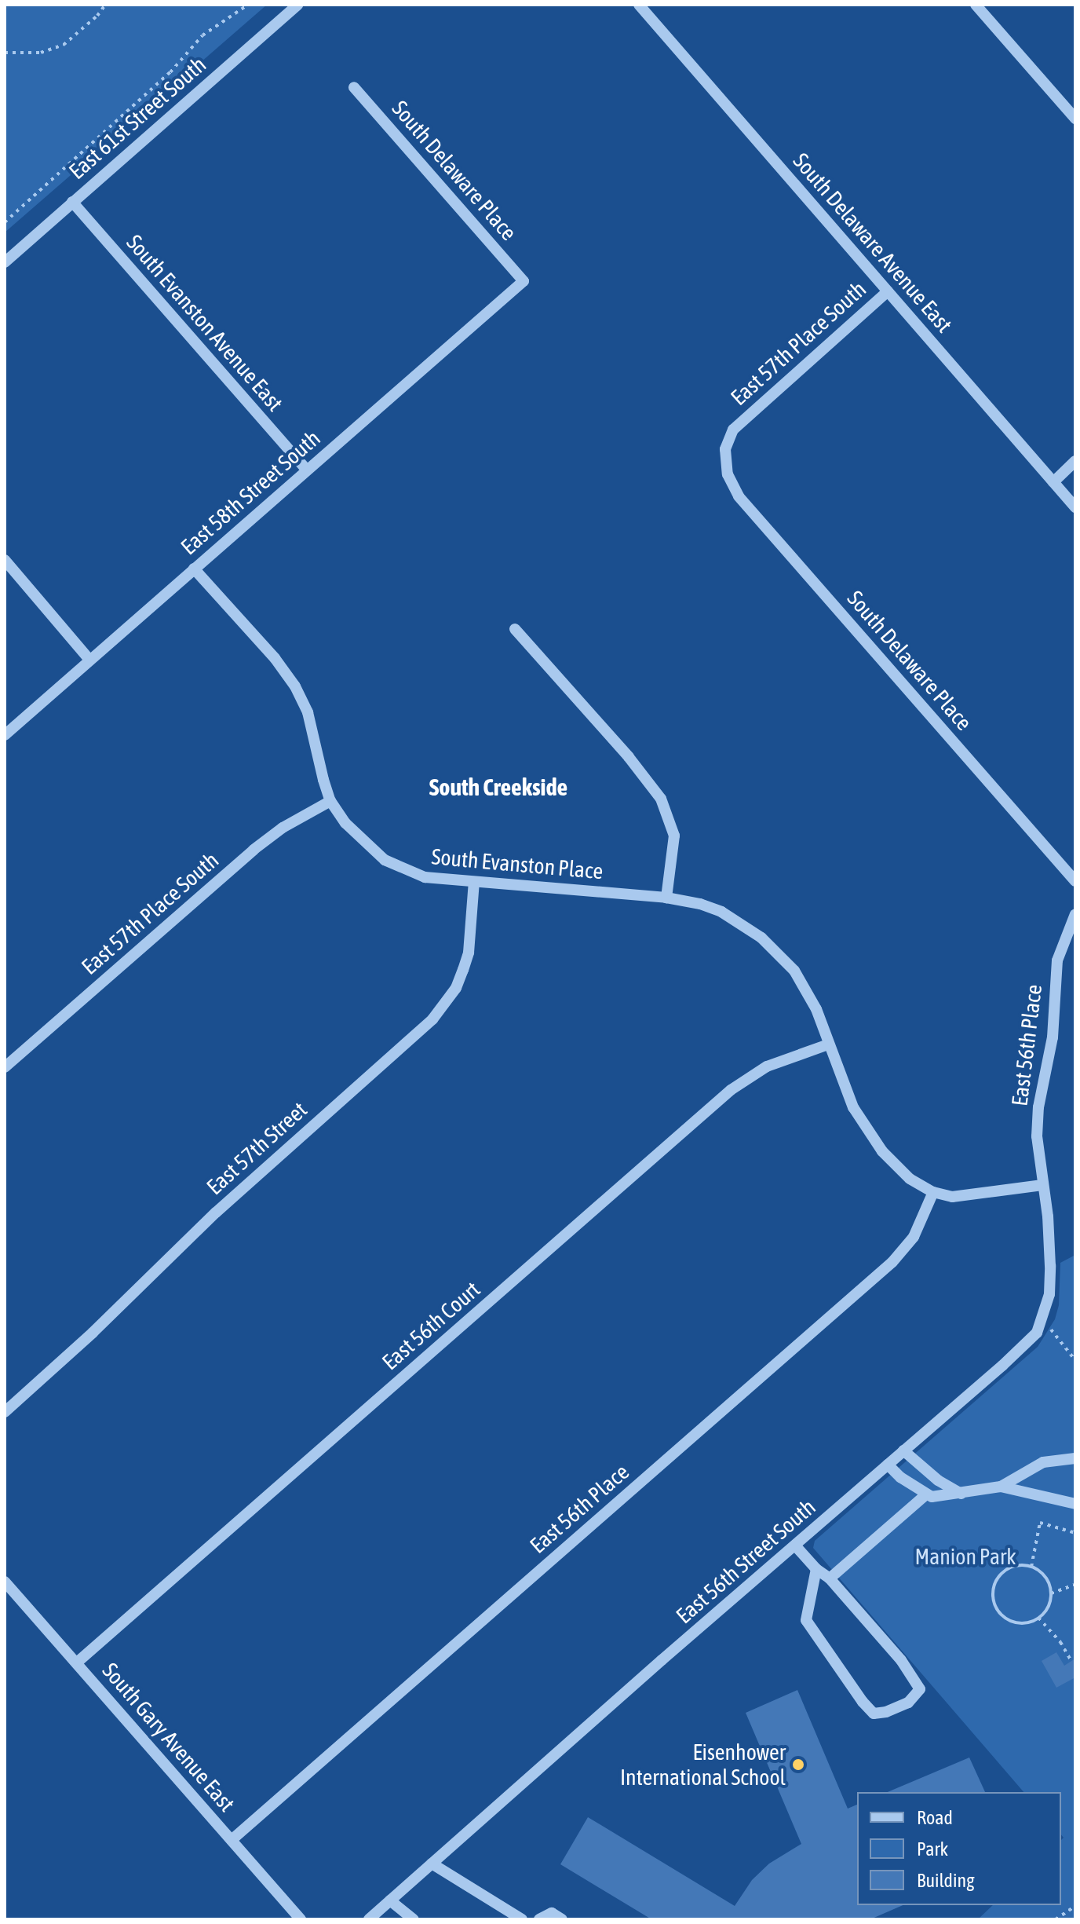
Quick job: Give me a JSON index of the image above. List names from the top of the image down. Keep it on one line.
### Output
{"streets":{"street":["East 61st Street South","South Delaware Place","South Delaware Avenue East","South Evanston Avenue East","East 57th Place South","East 58th Street South","South Evanston Place","East 56th Place","East 57th Street","East 56th Court","East 56th Street South","South Gary Avenue East"]},"crossings":[["East 61st Street South","South Evanston Avenue East"],["South Delaware Place","East 57th Place South"],["South Delaware Place","East 58th Street South"],["South Delaware Avenue East","East 57th Place South"],["South Evanston Avenue East","East 58th Street South"],["East 57th Place South","South Evanston Place"],["East 58th Street South","South Evanston Place"],["South Evanston Place","East 57th Street"],["East 56th Place","East 56th Street South"],["East 56th Place","South Gary Avenue East"],["East 56th Court","South Gary Avenue East"]],"districts":["South Creekside"],"parks":["Manion Park"],"places":["Eisenhower International School"],"legend":["Road","Park","Building"]}
